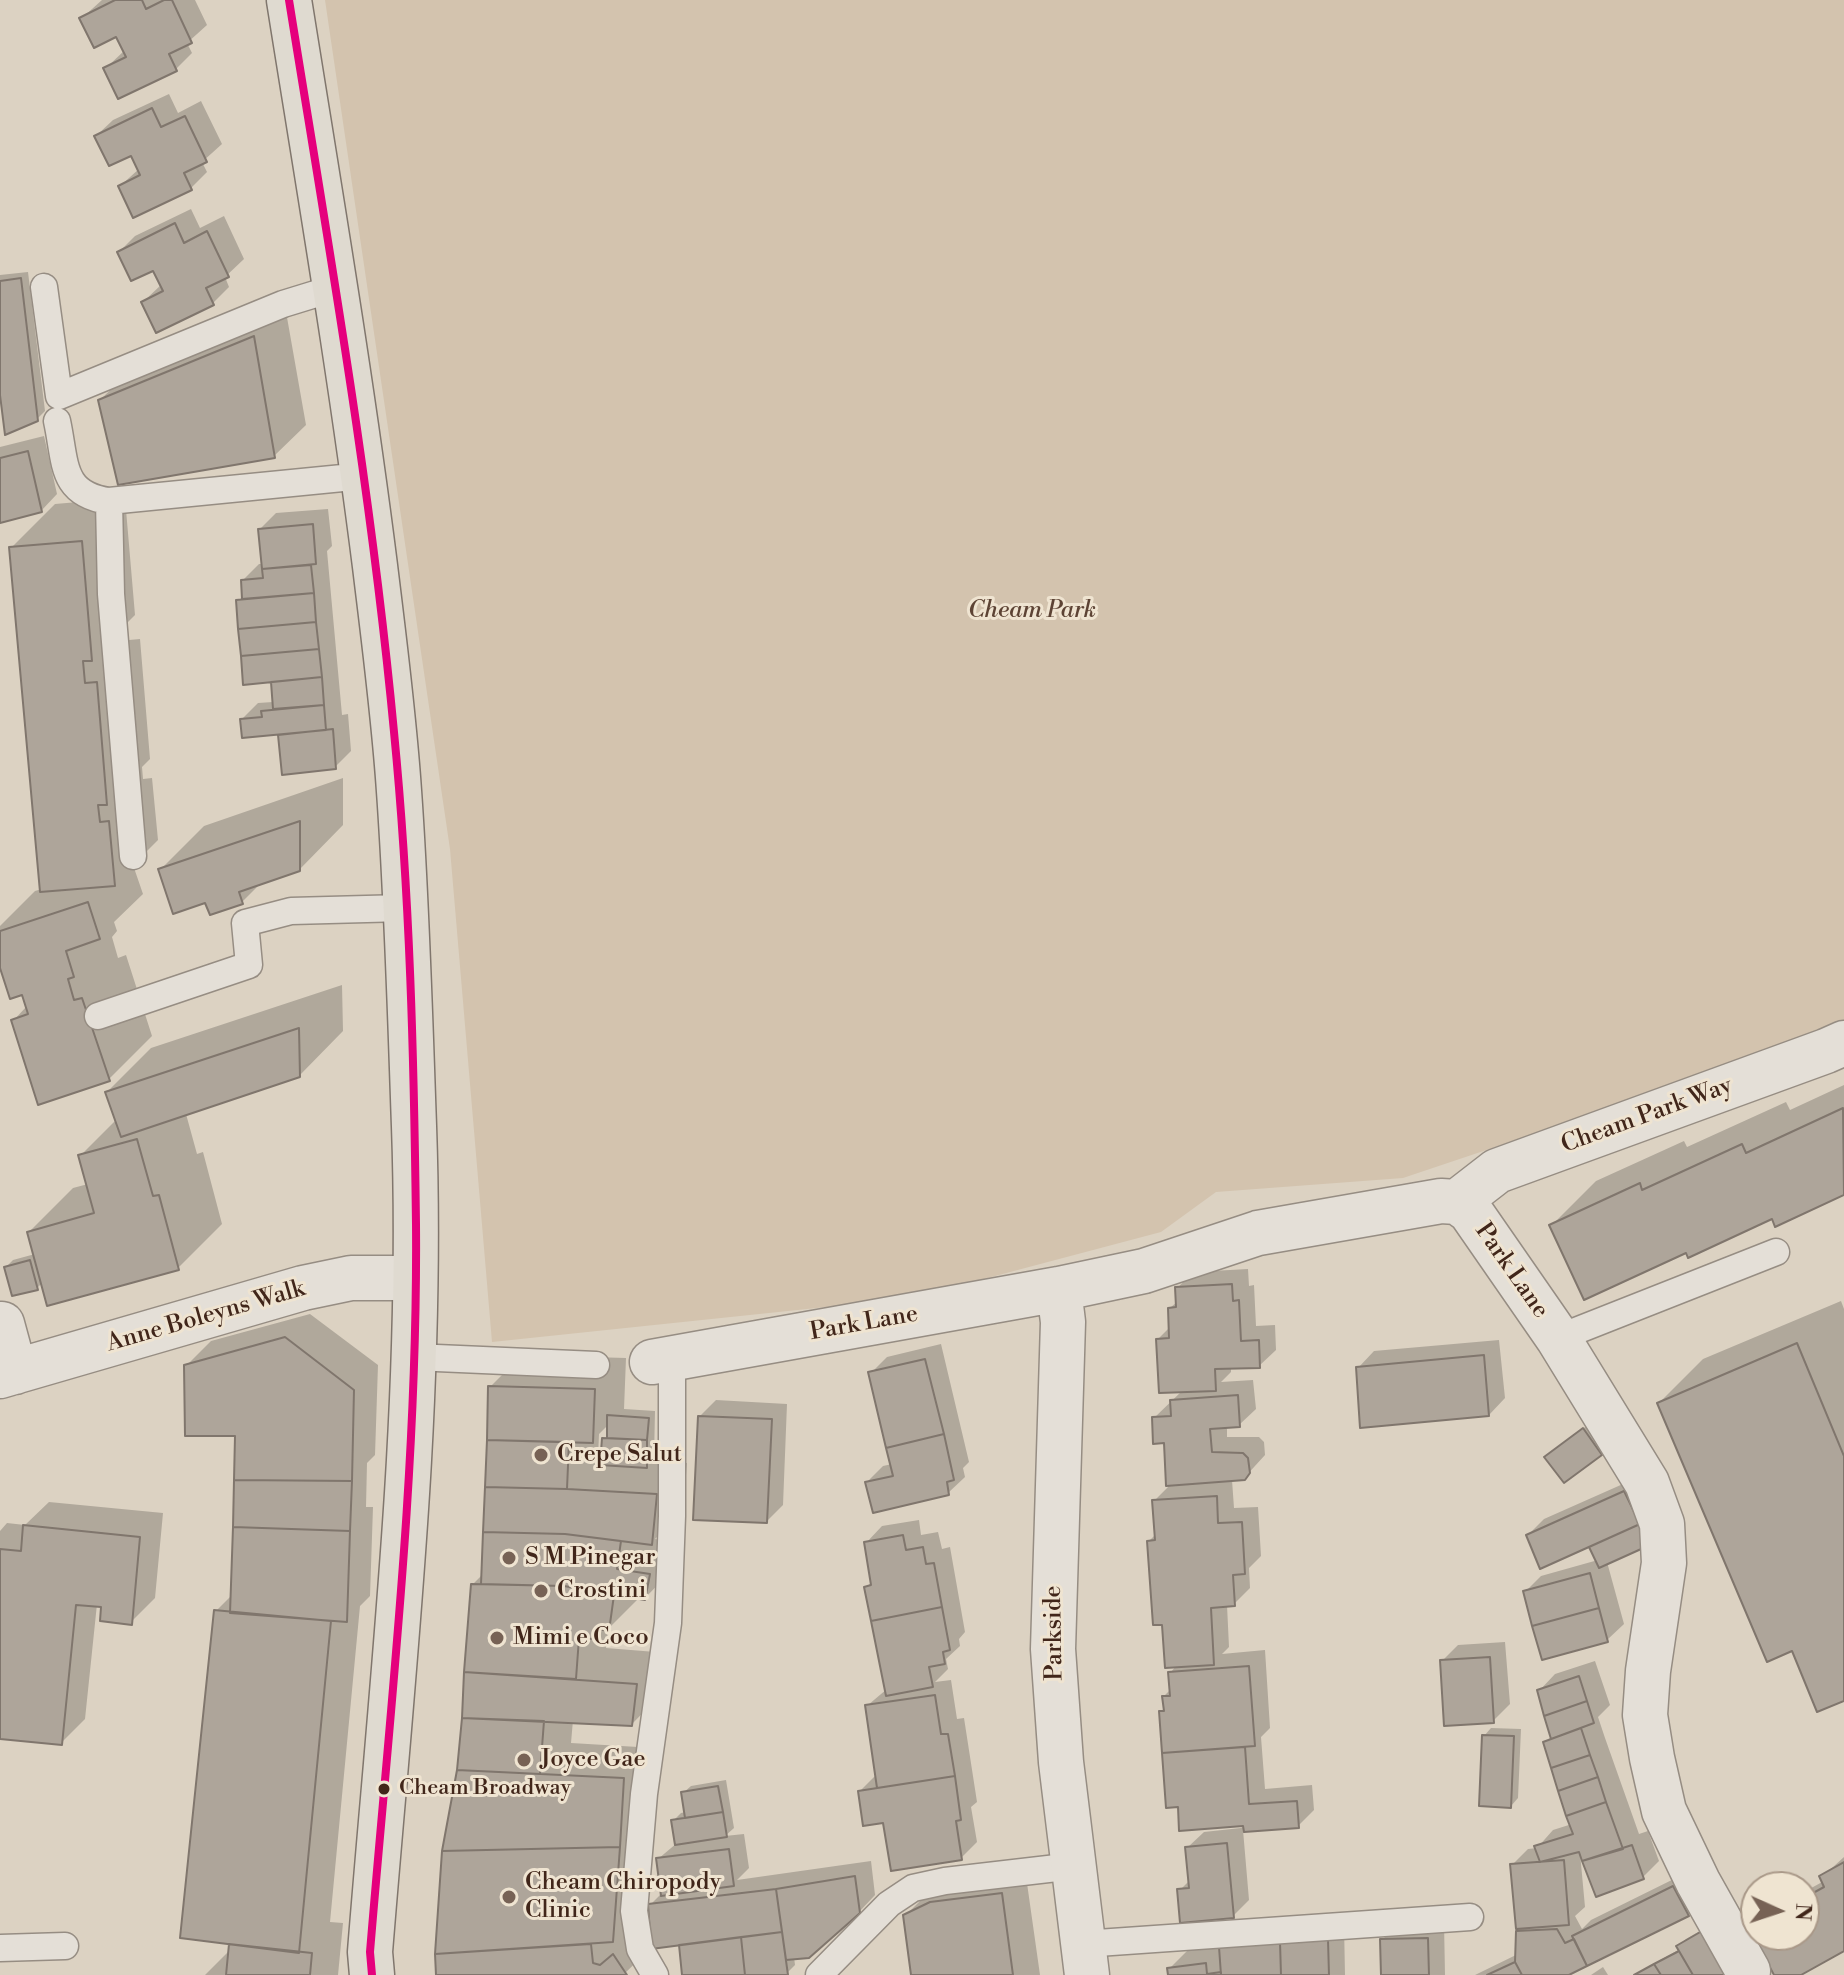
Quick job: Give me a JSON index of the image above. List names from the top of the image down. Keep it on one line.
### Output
{"streets":{"street":["Cheam Park Way","Park Lane","Anne Boleyns Walk","Parkside"]},"crossings":[["Cheam Park Way","Park Lane"],["Park Lane","Parkside"]],"parks":["Cheam Park"],"places":["Crepe Salut","S M Pinegar","Crostini","Mimi e Coco","Joyce Gae","Cheam Broadway","Cheam Chiropody Clinic"],"north":"right"}
